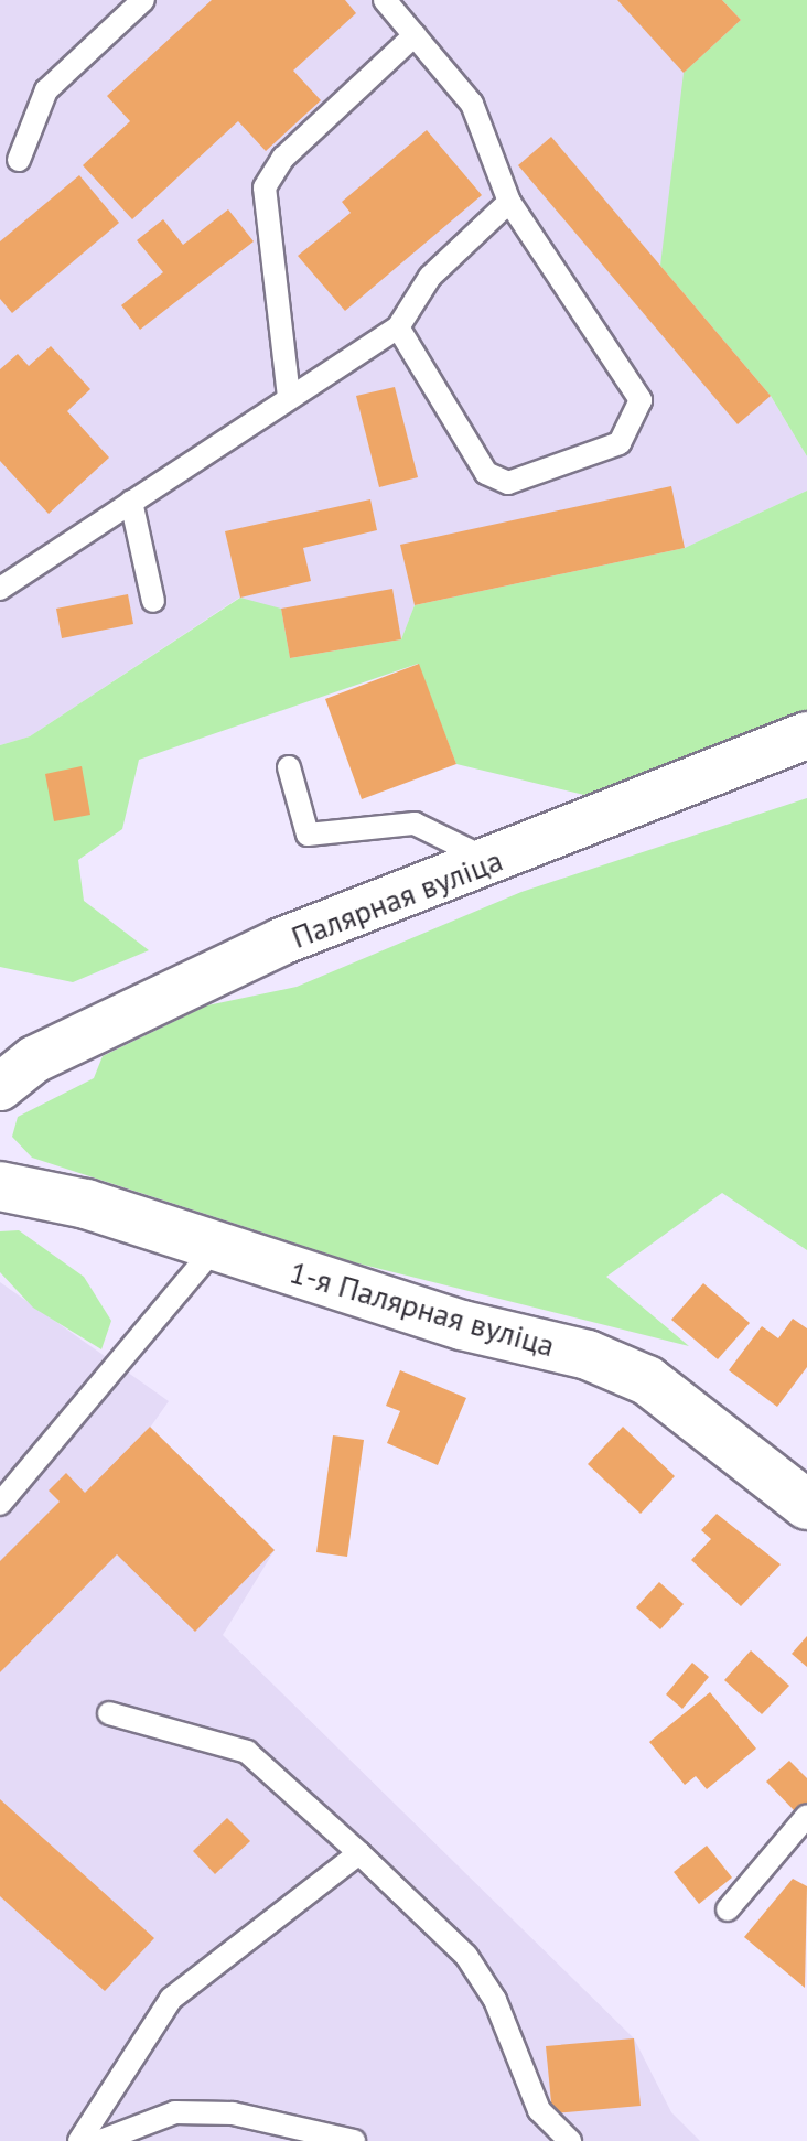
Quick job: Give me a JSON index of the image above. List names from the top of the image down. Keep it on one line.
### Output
{"streets":{"street":["Палярная вуліца","1-я Палярная вуліца"]}}
